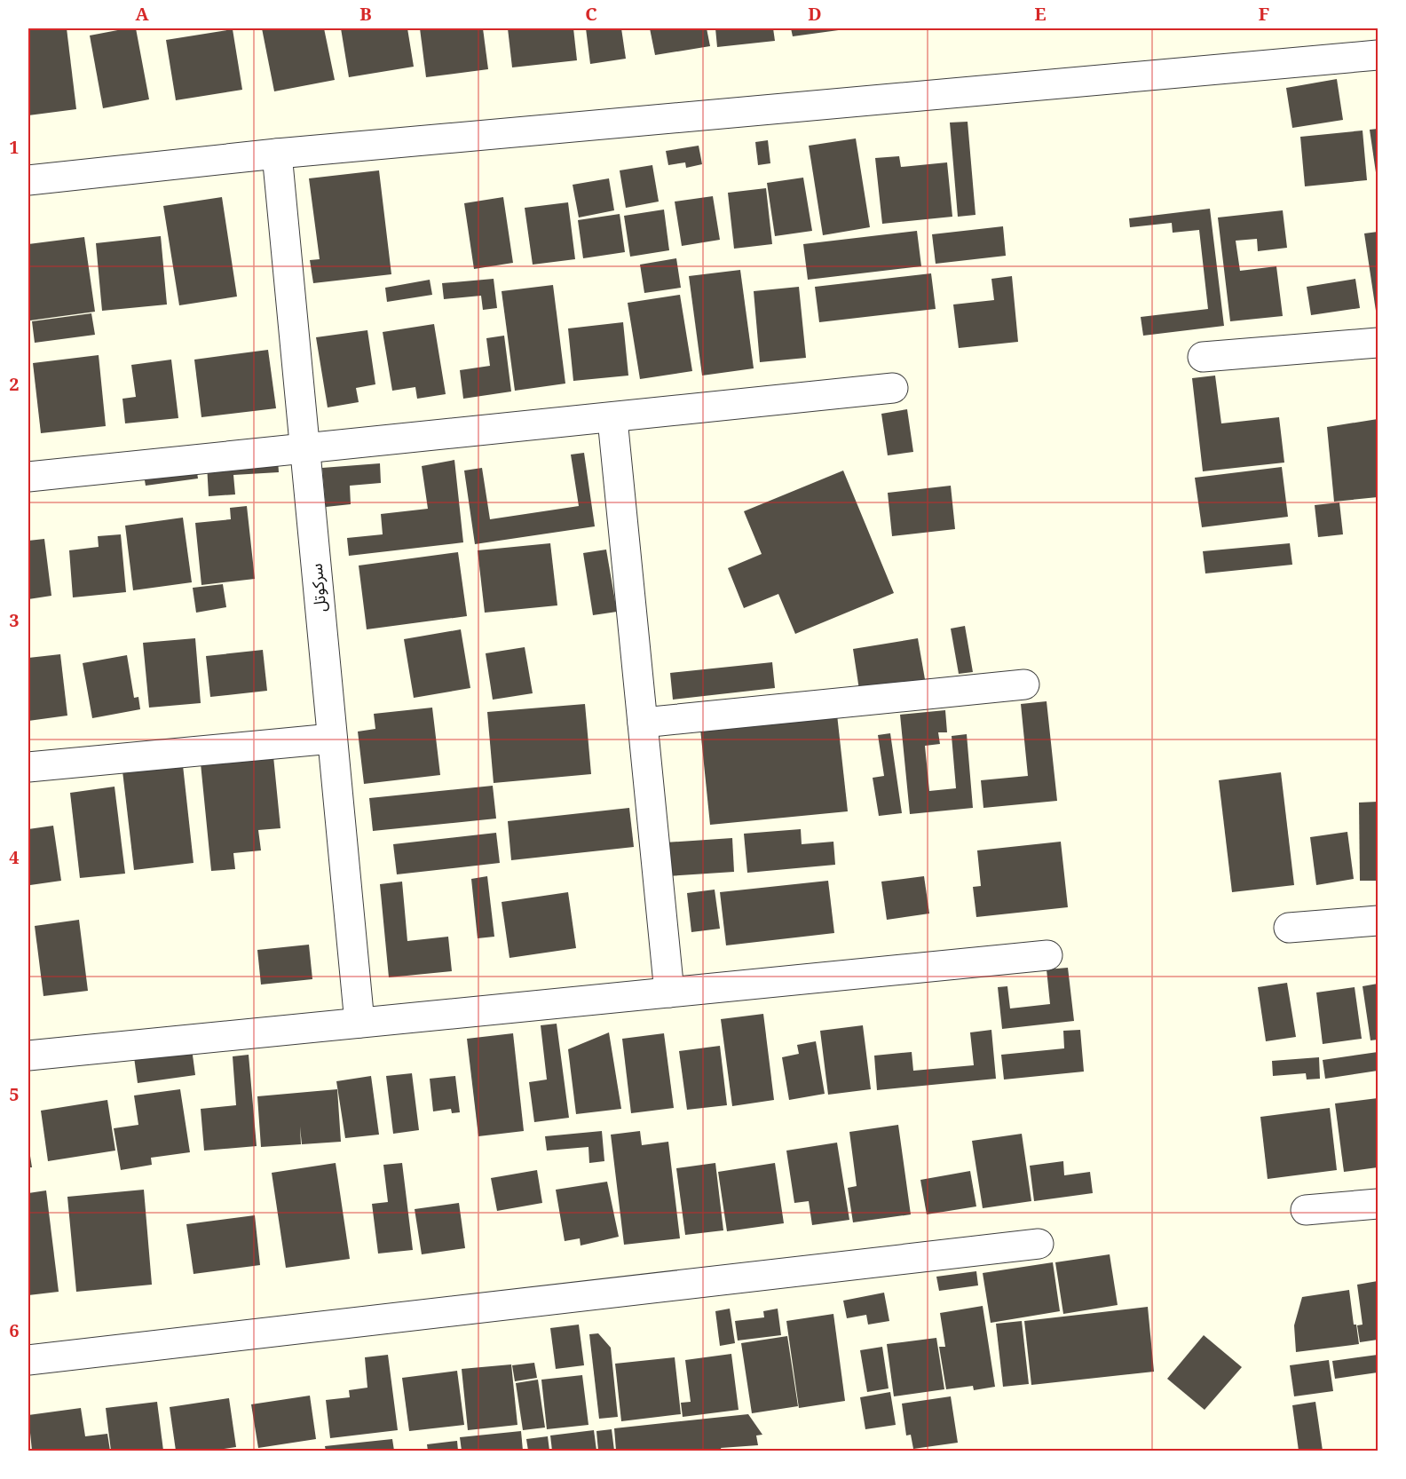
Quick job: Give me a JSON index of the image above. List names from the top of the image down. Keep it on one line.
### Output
{"streets":{"street":["سرکوتل"]},"grid":{"columns":["A","B","C","D","E","F"],"rows":["1","2","3","4","5","6"]}}
